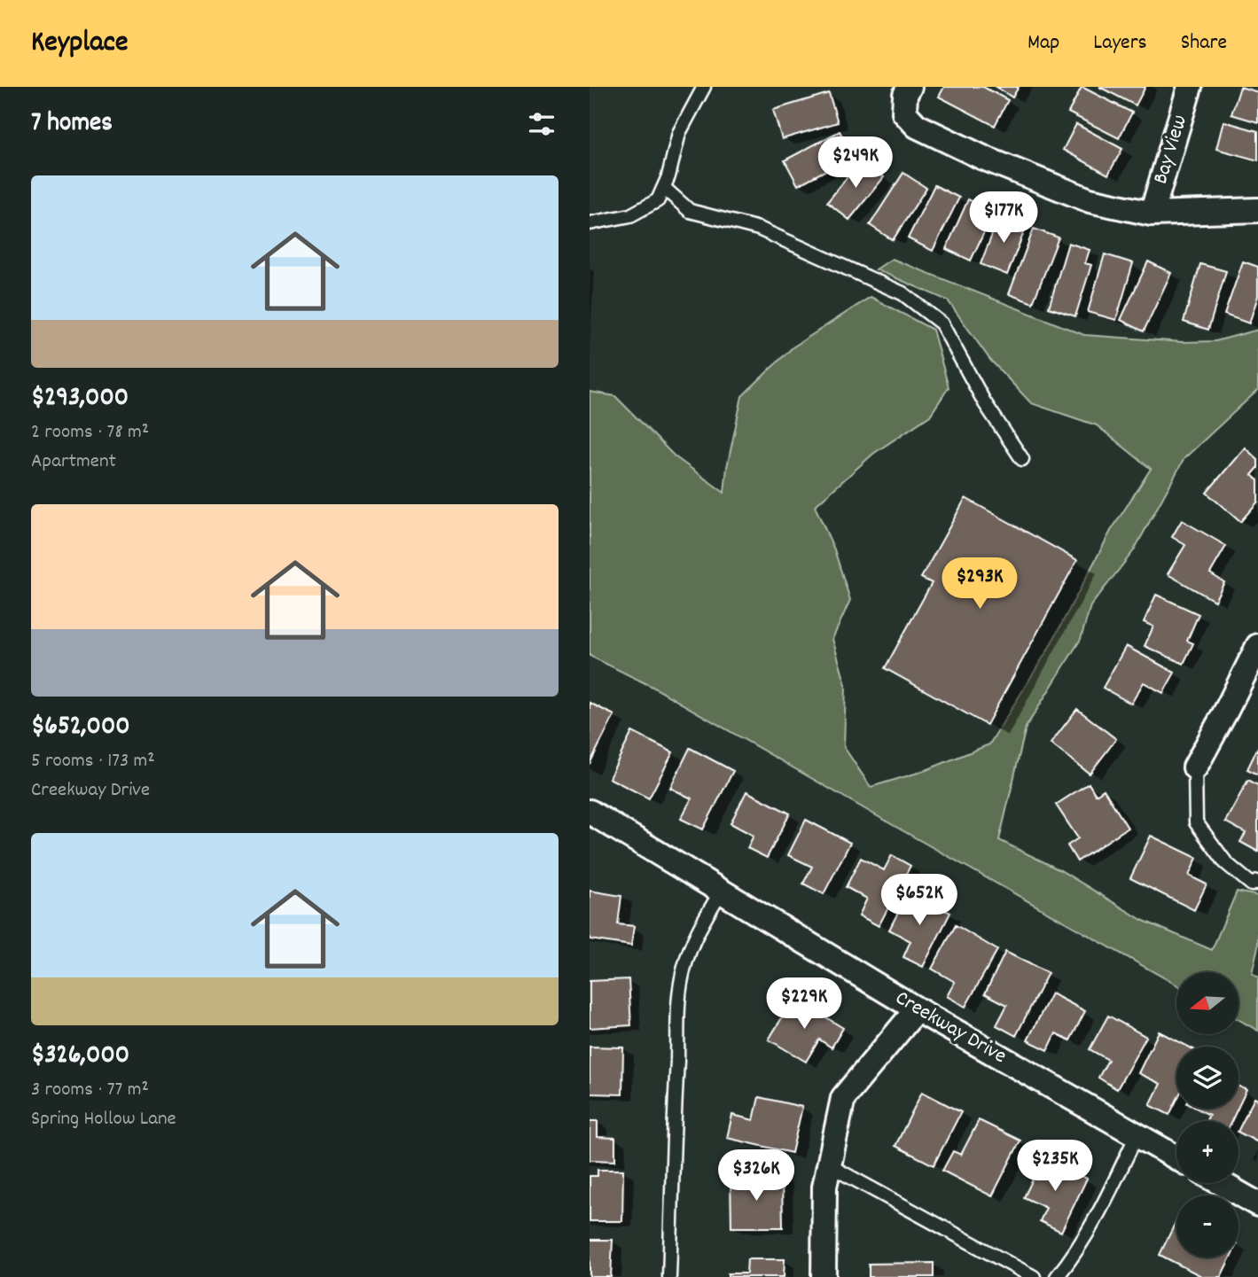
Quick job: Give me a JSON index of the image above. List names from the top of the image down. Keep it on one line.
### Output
{"streets":{"street":["Bay View","Creekway Drive"]},"north":"left","page":{"header":"Keyplace","nav":["Map","Layers","Share"],"heading":"7 homes","price":["$249K","$177K","$293K","$652K","$229K","$235K","$326K"],"list":[{"name":"$293,000","note":"2 rooms · 78 m² · Apartment"},{"name":"$652,000","note":"5 rooms · 173 m² · Creekway Drive"},{"name":"$326,000","note":"3 rooms · 77 m² · Spring Hollow Lane"}],"map_buttons":["+","−"]}}
